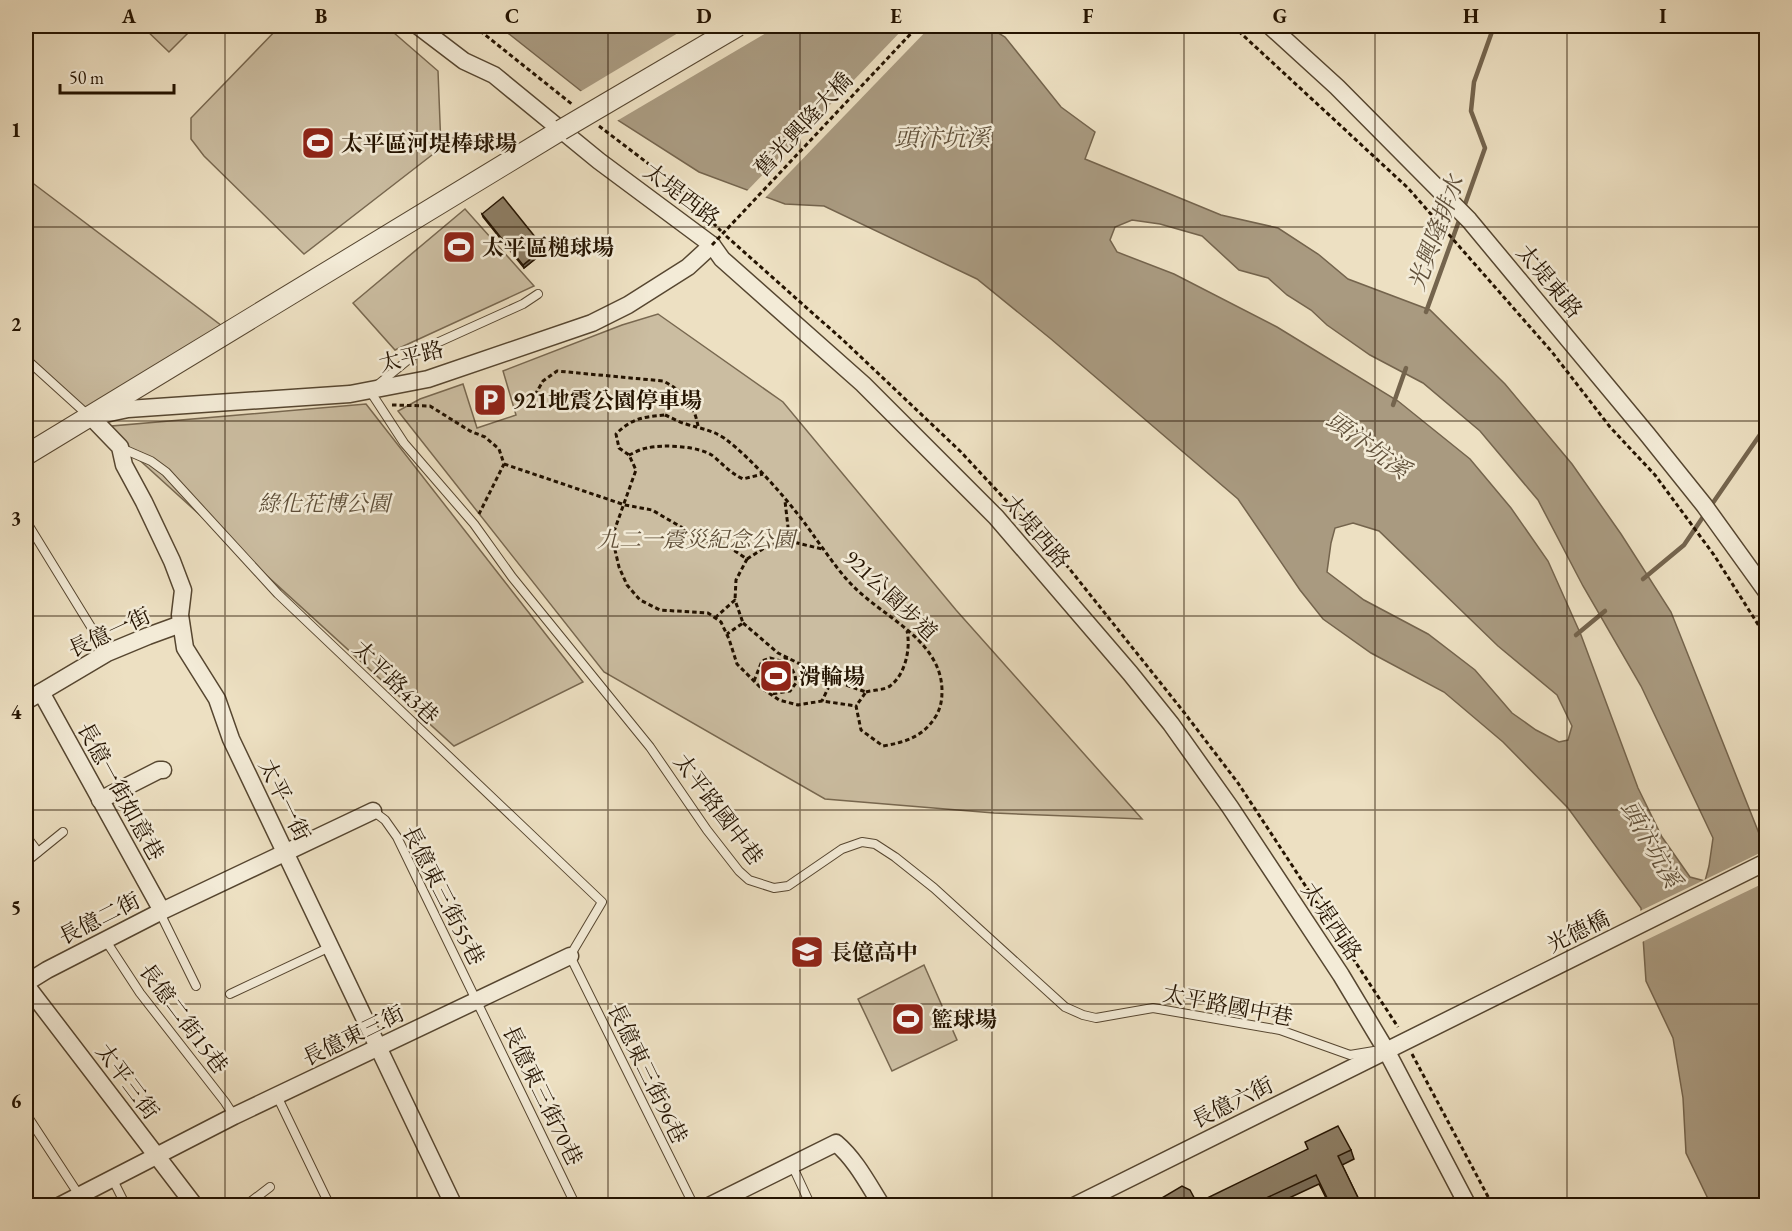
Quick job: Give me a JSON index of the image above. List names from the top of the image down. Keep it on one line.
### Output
{"streets":{"street":["太堤西路","太堤東路","太平路","長億一街","長億一街如意巷","太平一街","長億二街","光德橋","長億東三街","太平三街","長億六街"],"lane":["太平路43巷","太平路國中巷","長億東三街55巷","長億二街15巷","長億東三街96巷","長億東三街70巷"],"path":["舊光興隆大橋","921公園步道"]},"crossings":[["舊光興隆大橋","太堤西路"],["舊光興隆大橋","太平路"],["太堤西路","太平路"],["太堤西路","太平路國中巷"],["太堤西路","長億六街"],["太平路","太平一街"],["太平路","太平路國中巷"],["長億一街","長億一街如意巷"],["長億一街","太平一街"],["太平路43巷","太平一街"],["太平路43巷","長億東三街"],["太平路43巷","長億東三街96巷"],["長億一街如意巷","長億二街"],["太平一街","長億二街"],["太平一街","長億東三街"],["太平路國中巷","長億六街"],["長億東三街55巷","長億二街"],["長億東三街55巷","長億東三街"],["長億東三街55巷","長億東三街70巷"],["長億二街","長億二街15巷"],["長億二街","太平三街"],["光德橋","長億六街"],["長億二街15巷","長億東三街"],["長億東三街","長億東三街96巷"],["長億東三街","太平三街"],["長億東三街","長億東三街70巷"]],"water":["頭汴坑溪","光興隆排水"],"parks":["綠化花博公園","九二一震災紀念公園"],"places":{"sports":["太平區河堤棒球場","太平區槌球場","滑輪場","籃球場"],"parking":["921地震公園停車場"],"school or university":["長億高中"]},"scale_bar":"50 m","grid":{"columns":["A","B","C","D","E","F","G","H","I"],"rows":["1","2","3","4","5","6"]}}
